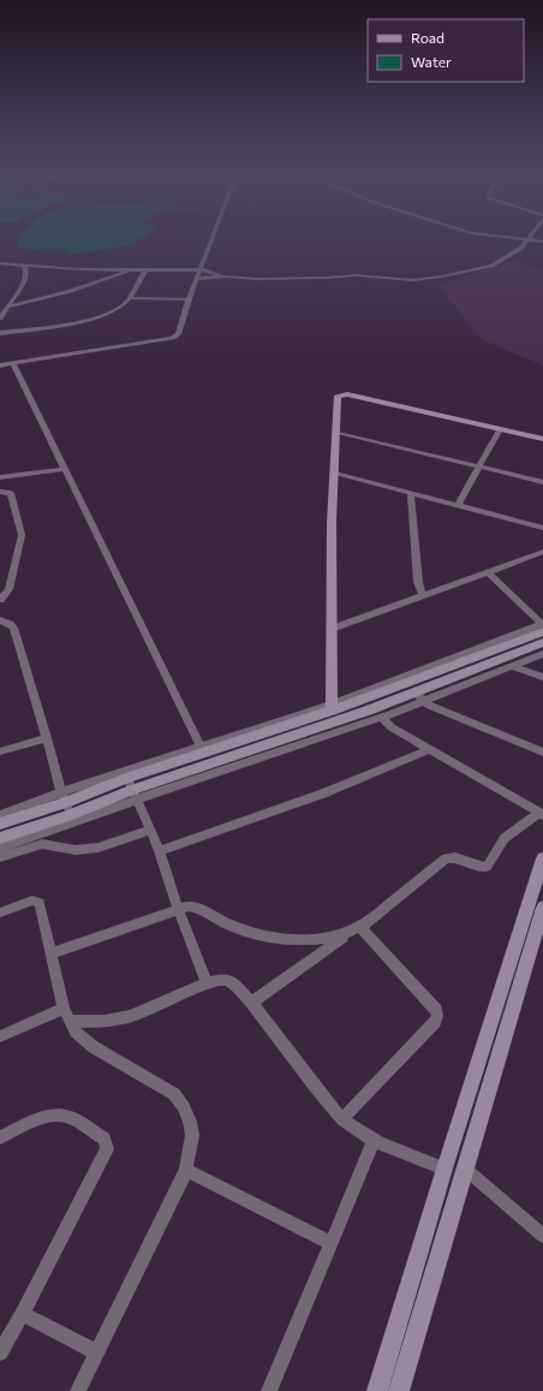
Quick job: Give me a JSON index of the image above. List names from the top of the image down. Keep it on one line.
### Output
{"legend":["Road","Water"]}
